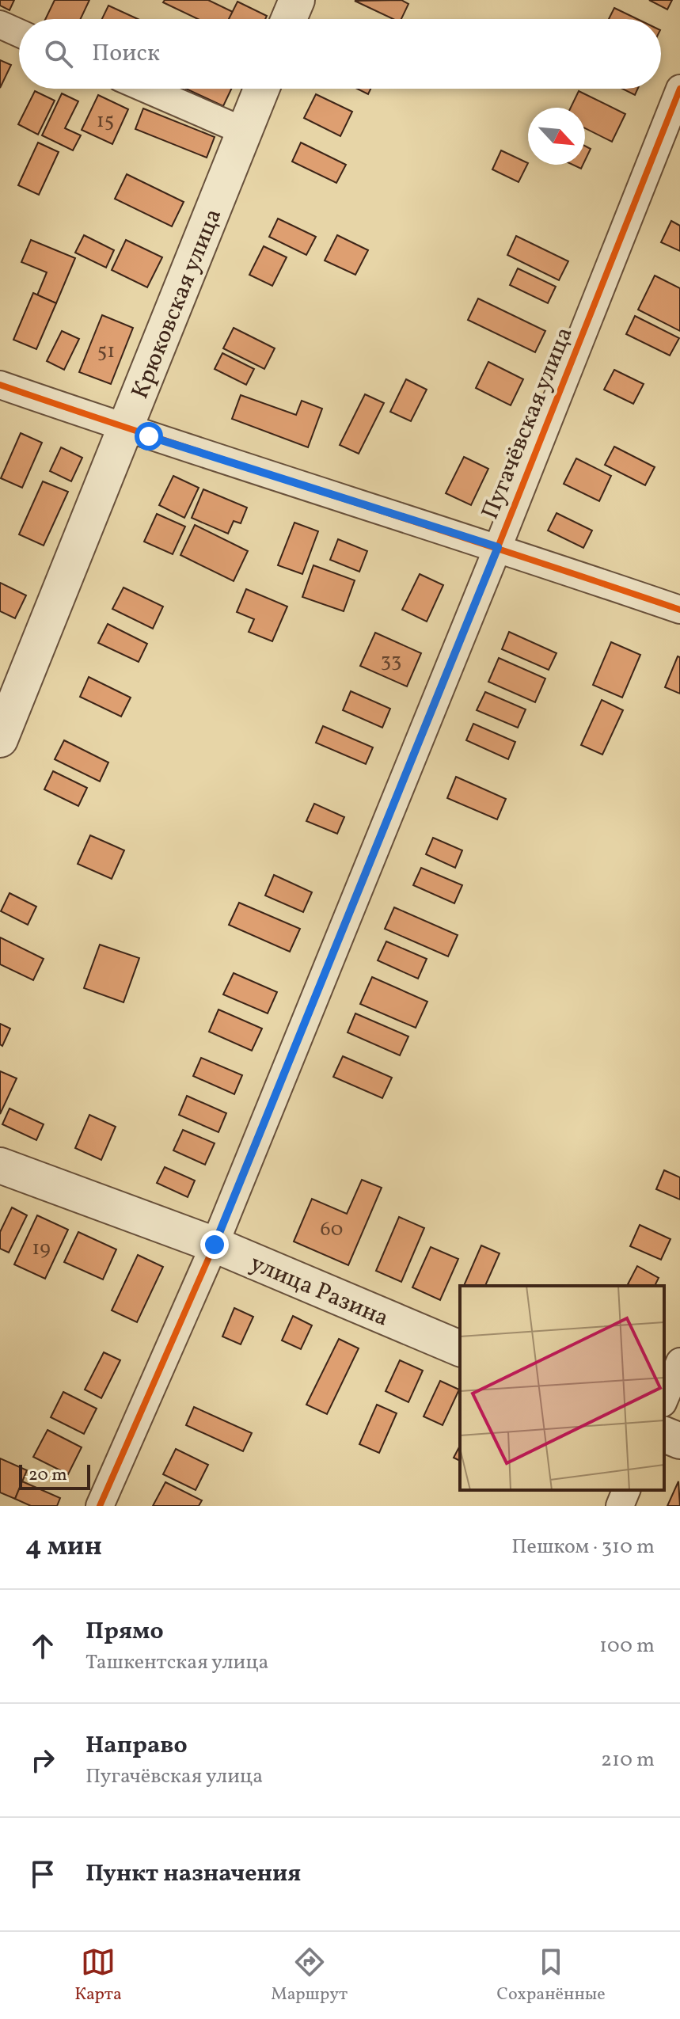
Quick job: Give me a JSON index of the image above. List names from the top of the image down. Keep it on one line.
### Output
{"streets":{"street":["Крюковская улица","Пугачёвская улица","улица Разина"]},"crossings":[["Пугачёвская улица","улица Разина"]],"house_numbers":["15","51","33","60","19"],"scale_bar":"20 m","north":"bottom right","page":{"search":"Поиск","scale":"20 m","heading":["4 мин","Пешком · 310 m"],"list":[["Прямо","Ташкентская улица","100 m"],["Направо","Пугачёвская улица","210 m"],"Пункт назначения"],"nav":["Карта","Маршрут","Сохранённые"]}}
